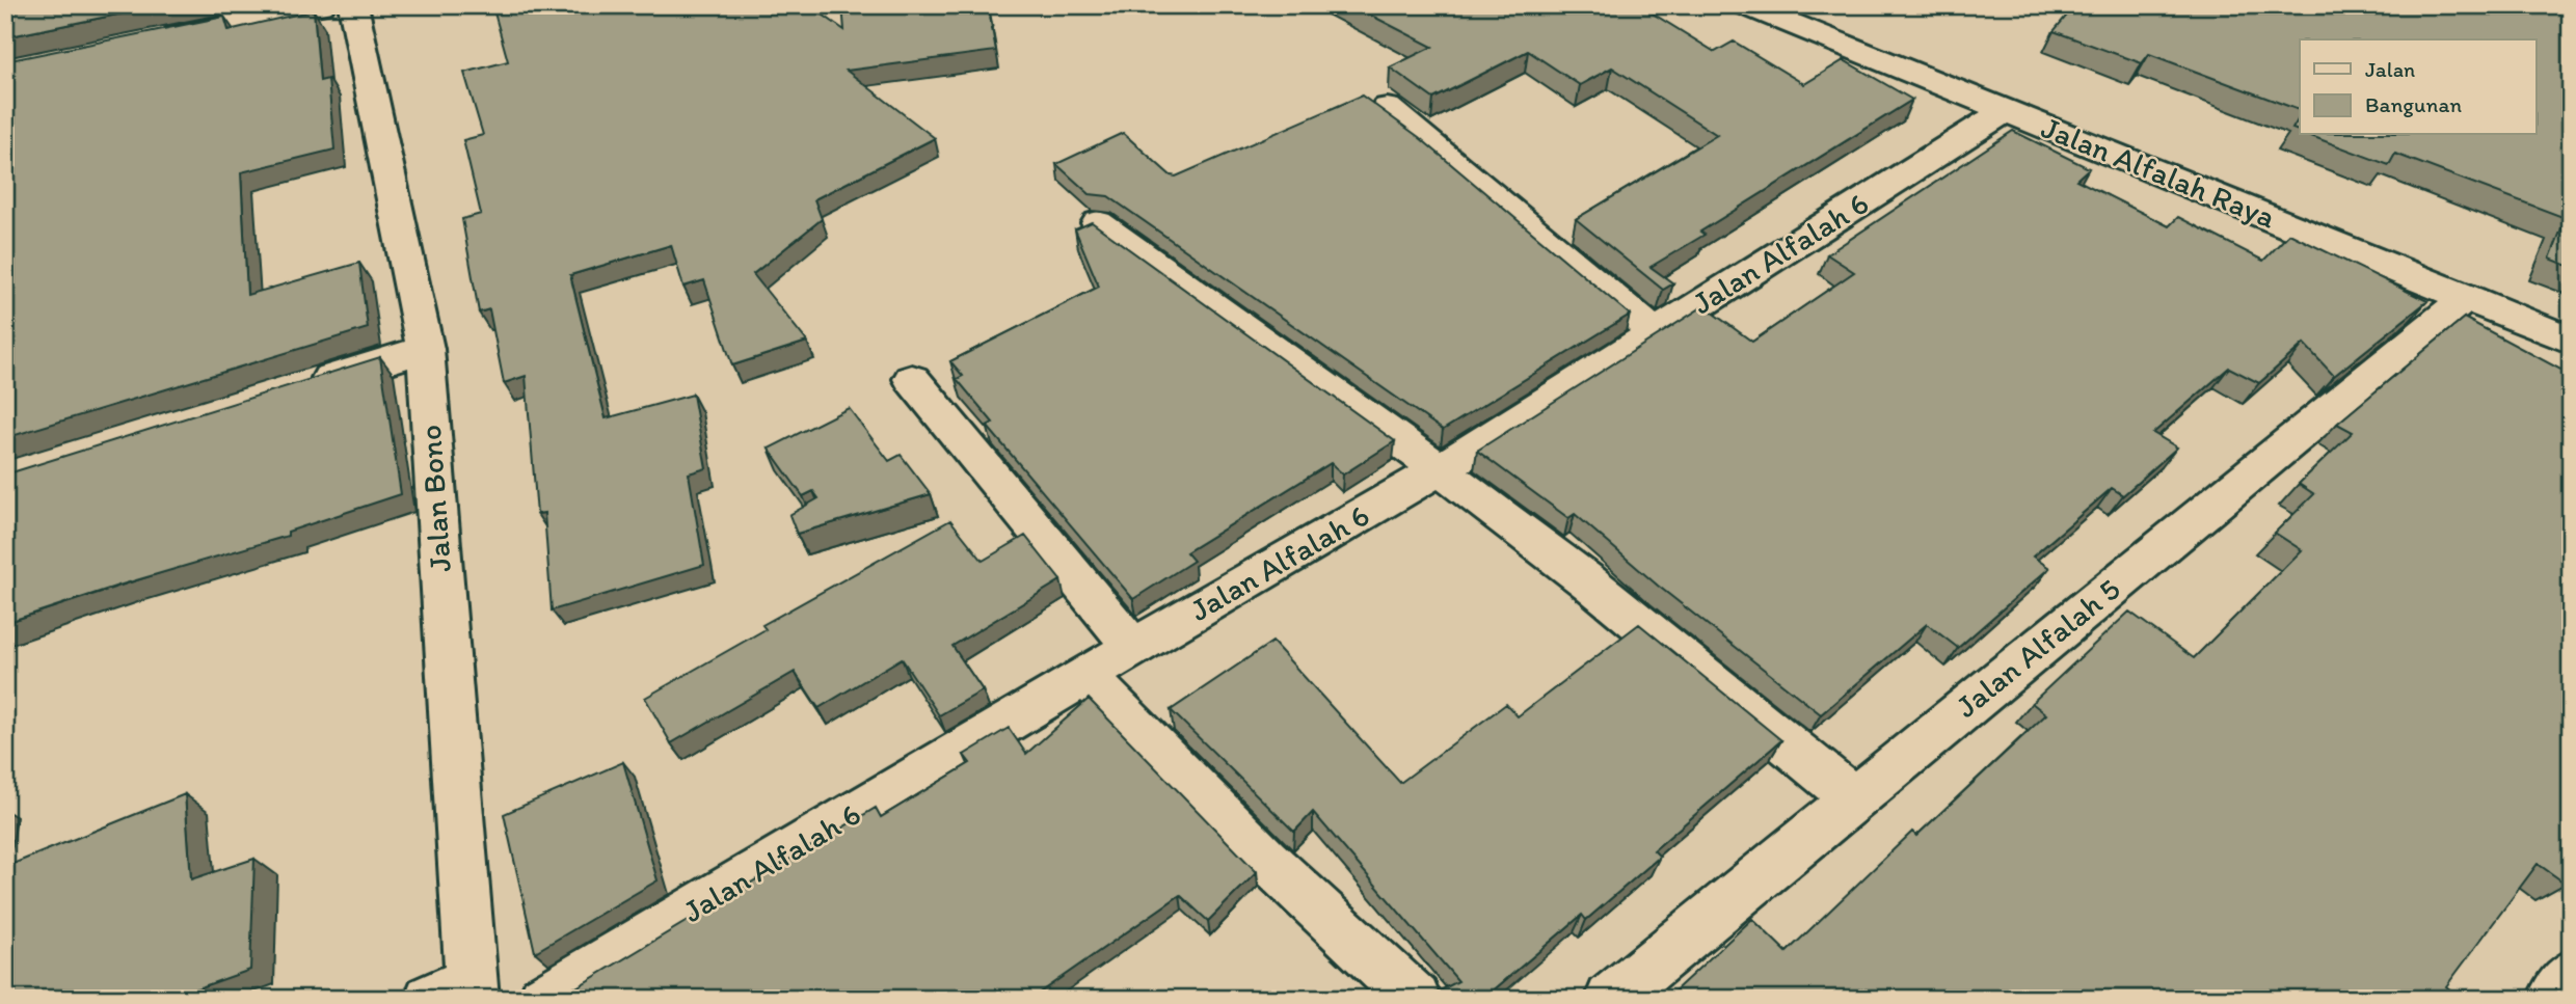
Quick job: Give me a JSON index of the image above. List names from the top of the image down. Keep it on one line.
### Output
{"streets":{"street":["Jalan Alfalah Raya","Jalan Alfalah 6","Jalan Bono","Jalan Alfalah 5"]},"crossings":[["Jalan Alfalah Raya","Jalan Alfalah 6"],["Jalan Alfalah Raya","Jalan Alfalah 5"]],"legend":["Jalan","Bangunan"]}
